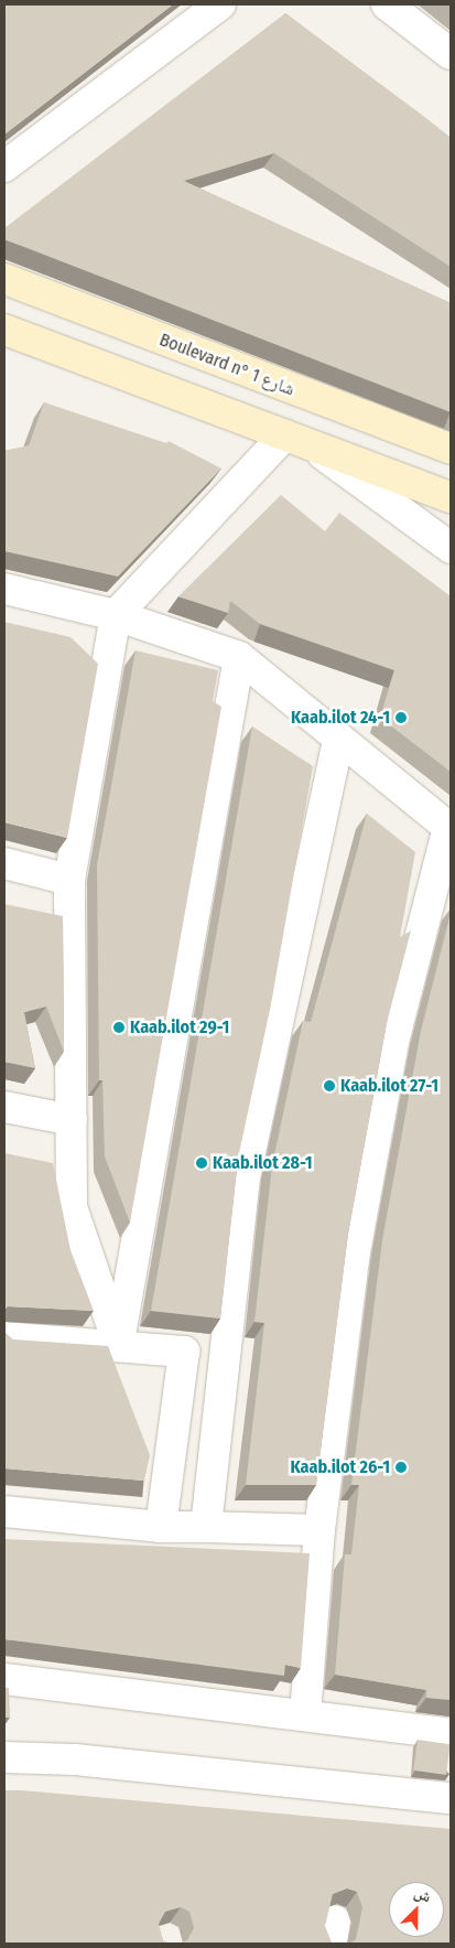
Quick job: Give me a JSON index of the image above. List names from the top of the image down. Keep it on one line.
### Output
{"streets":{"main road":["Boulevard n° شارع 1"]},"places":["Kaab.ilot 24-1","Kaab.ilot 29-1","Kaab.ilot 27-1","Kaab.ilot 28-1","Kaab.ilot 26-1"],"north":"top right"}
